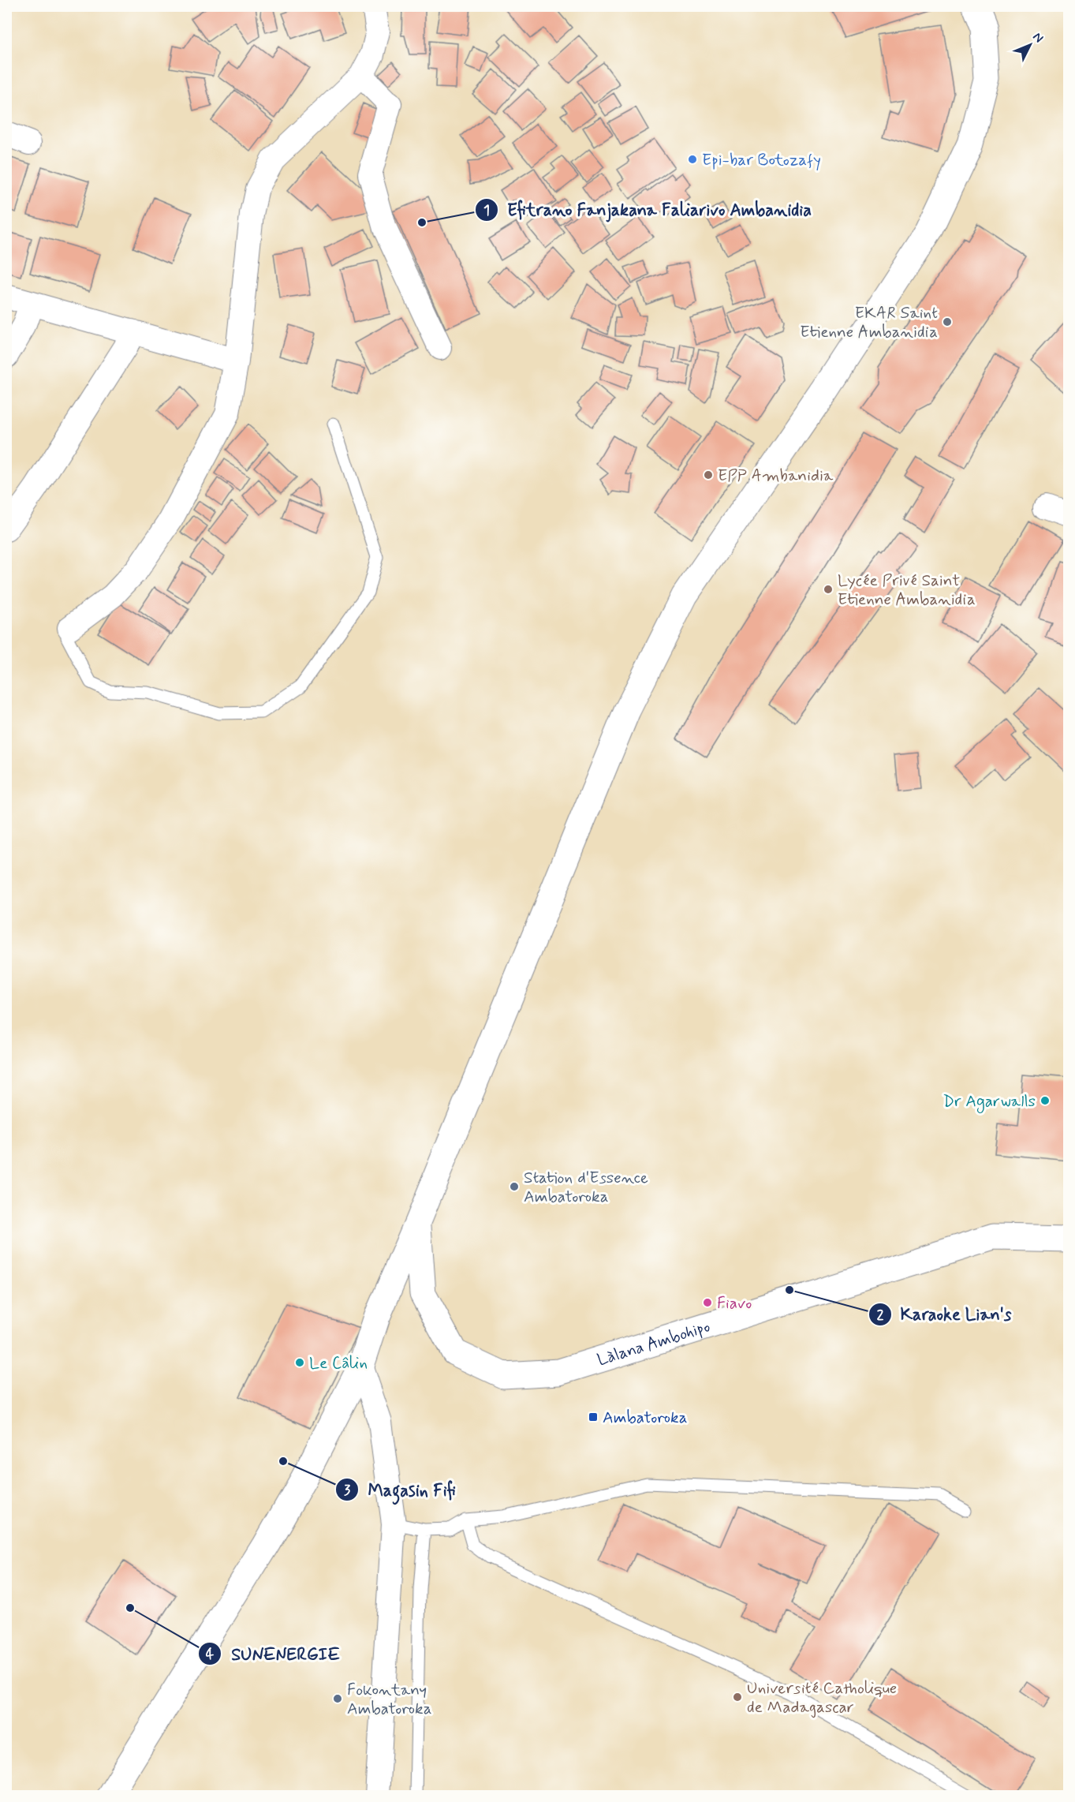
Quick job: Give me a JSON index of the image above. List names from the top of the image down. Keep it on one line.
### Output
{"streets":{"main road":["Làlana Ambohipo"]},"places":{"other":["Epi-bar Botozafy","Efitrano Fanjakana Faliarivo Ambanidia","EKAR Saint Etienne Ambanidia","EPP Ambanidia","Lycée Privé Saint Etienne Ambanidia","Dr Agarwalls","Station d'Essence Ambatoroka","Karaoke Lian's","Fiavo","Le Câlin","Magasin Fifi","SUNENERGIE","Université Catholique de Madagascar","Fokontany Ambatoroka"],"transit":["Ambatoroka"]},"north":"top right"}
